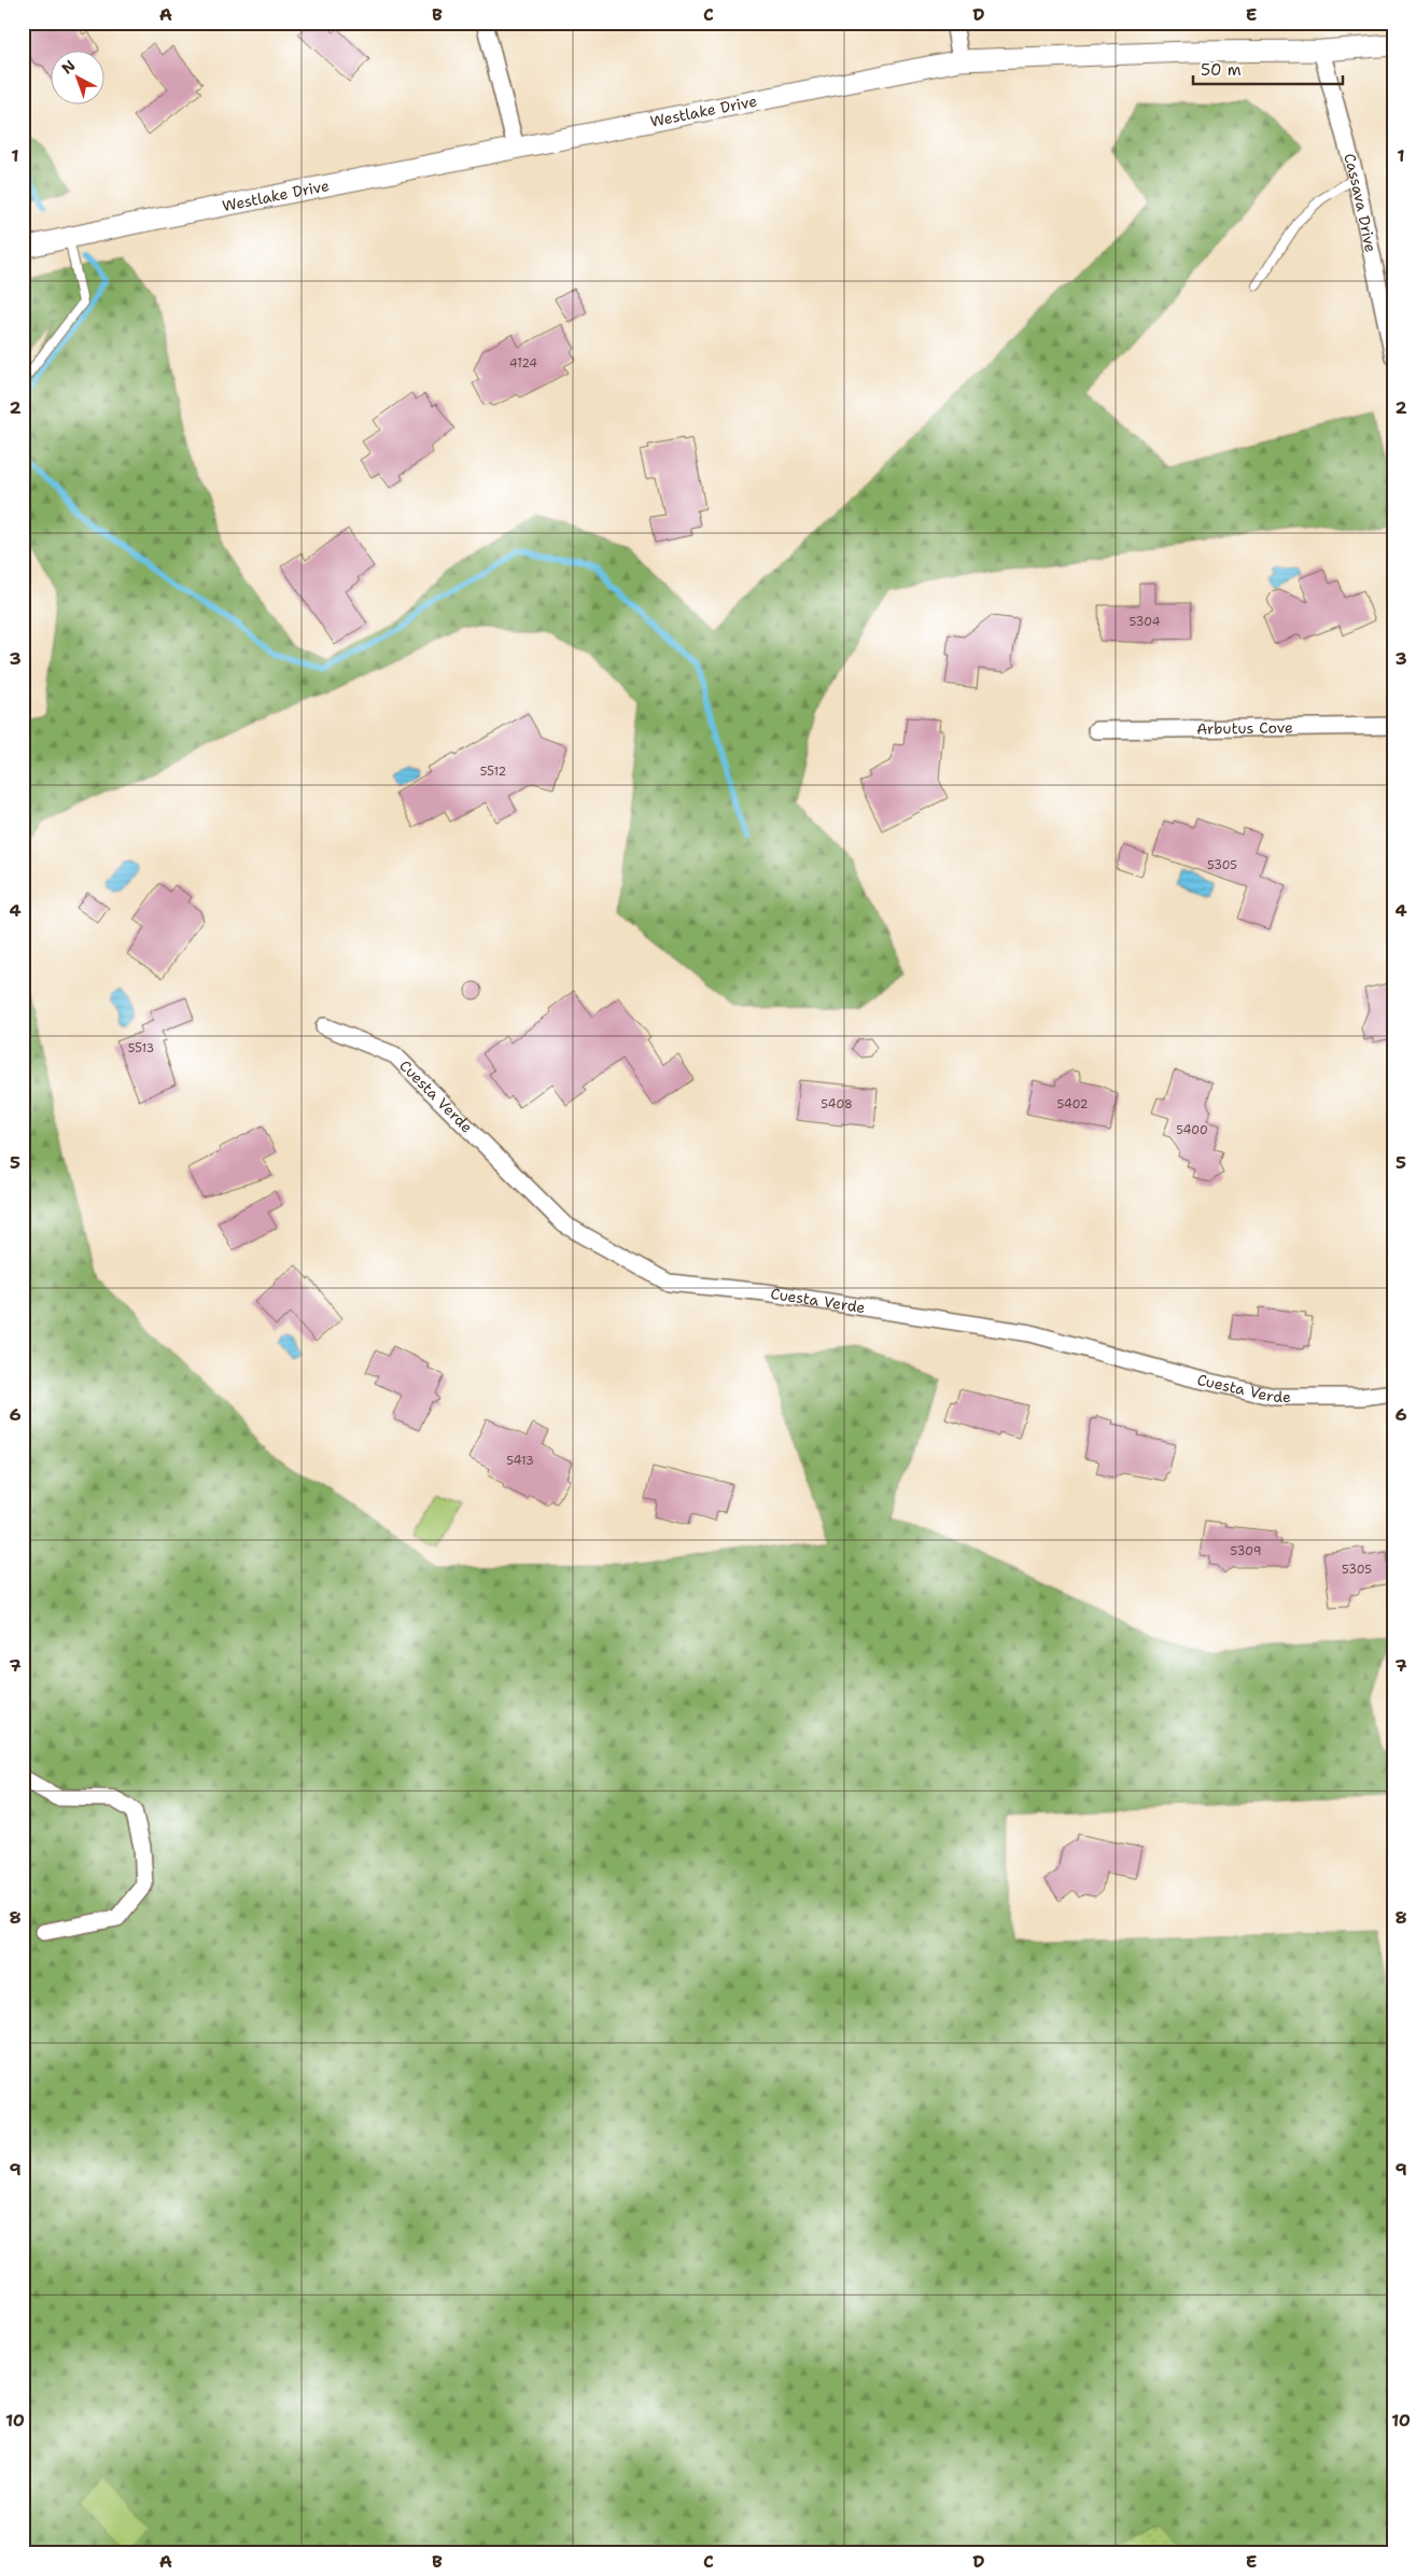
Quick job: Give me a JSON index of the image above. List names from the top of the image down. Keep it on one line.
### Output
{"streets":{"street":["Westlake Drive","Cassava Drive","Arbutus Cove","Cuesta Verde"]},"crossings":[["Westlake Drive","Cassava Drive"]],"house_numbers":["4124","5304","5512","5305","5513","5408","5402","5400","5413","5309","5305"],"scale_bar":"50 m","north":"top left","grid":{"columns":["A","B","C","D","E"],"rows":["1","2","3","4","5","6","7","8","9","10"]}}
